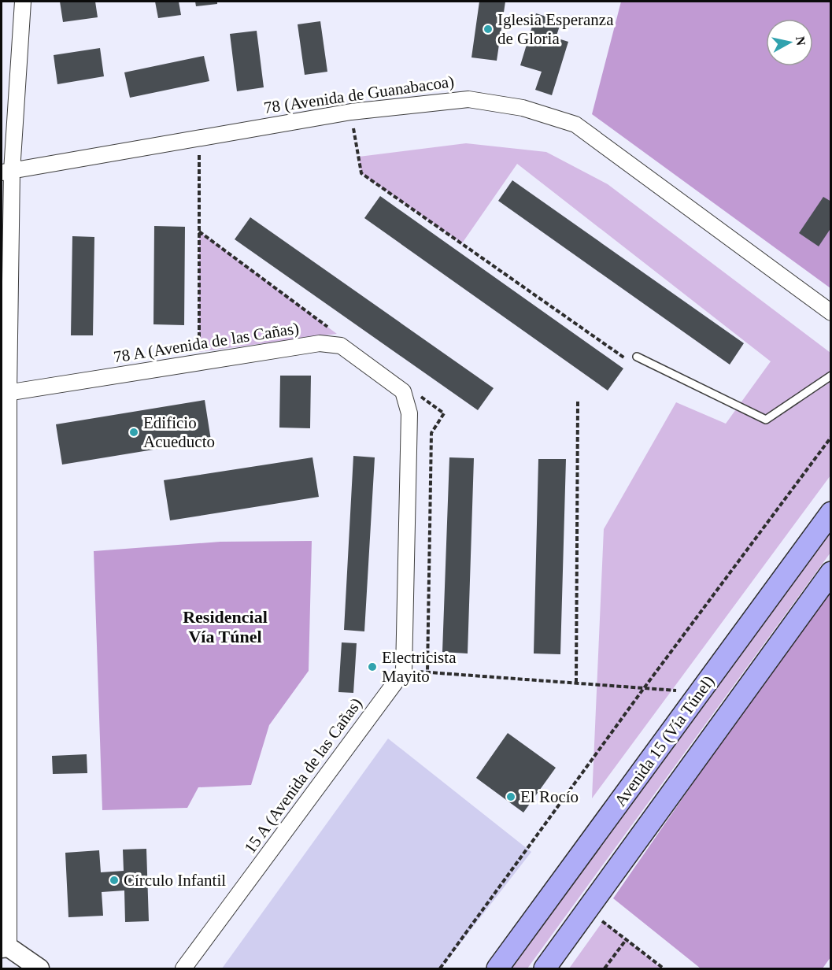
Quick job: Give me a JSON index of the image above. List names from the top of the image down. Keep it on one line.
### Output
{"streets":{"main road":["Avenida 15 (Vía Túnel)"],"street":["78 (Avenida de Guanabacoa)","78 A (Avenida de las Cañas)","15 A (Avenida de las Cañas)"]},"districts":["Residencial Vía Túnel"],"places":["Iglesia Esperanza de Gloria","Edificio Acueducto","Electricista Mayito","El Rocío","Círculo Infantil"],"north":"right"}
